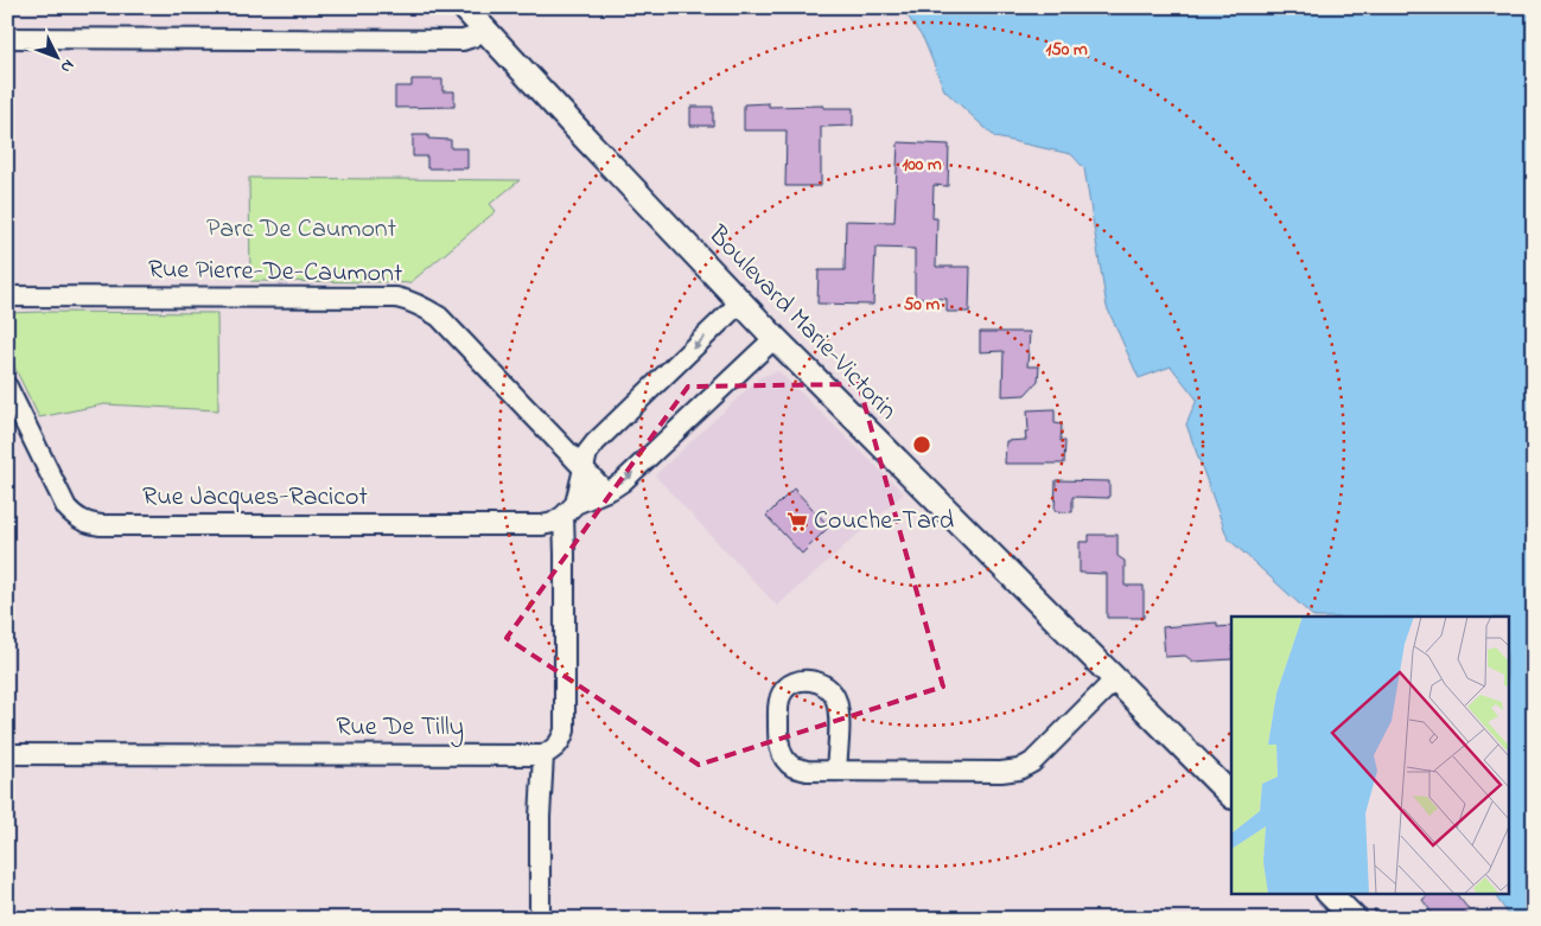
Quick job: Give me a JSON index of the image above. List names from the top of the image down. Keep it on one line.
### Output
{"streets":{"street":["Rue Pierre-De-Caumont","Boulevard Marie-Victorin","Rue Jacques-Racicot","Rue De Tilly"]},"crossings":[["Rue Pierre-De-Caumont","Rue Jacques-Racicot"],["Boulevard Marie-Victorin","Rue Jacques-Racicot"]],"parks":["Parc De Caumont"],"places":{"supermarket":["Couche-Tard"]},"north":"bottom right","rings":["150 m","100 m","50 m"]}
